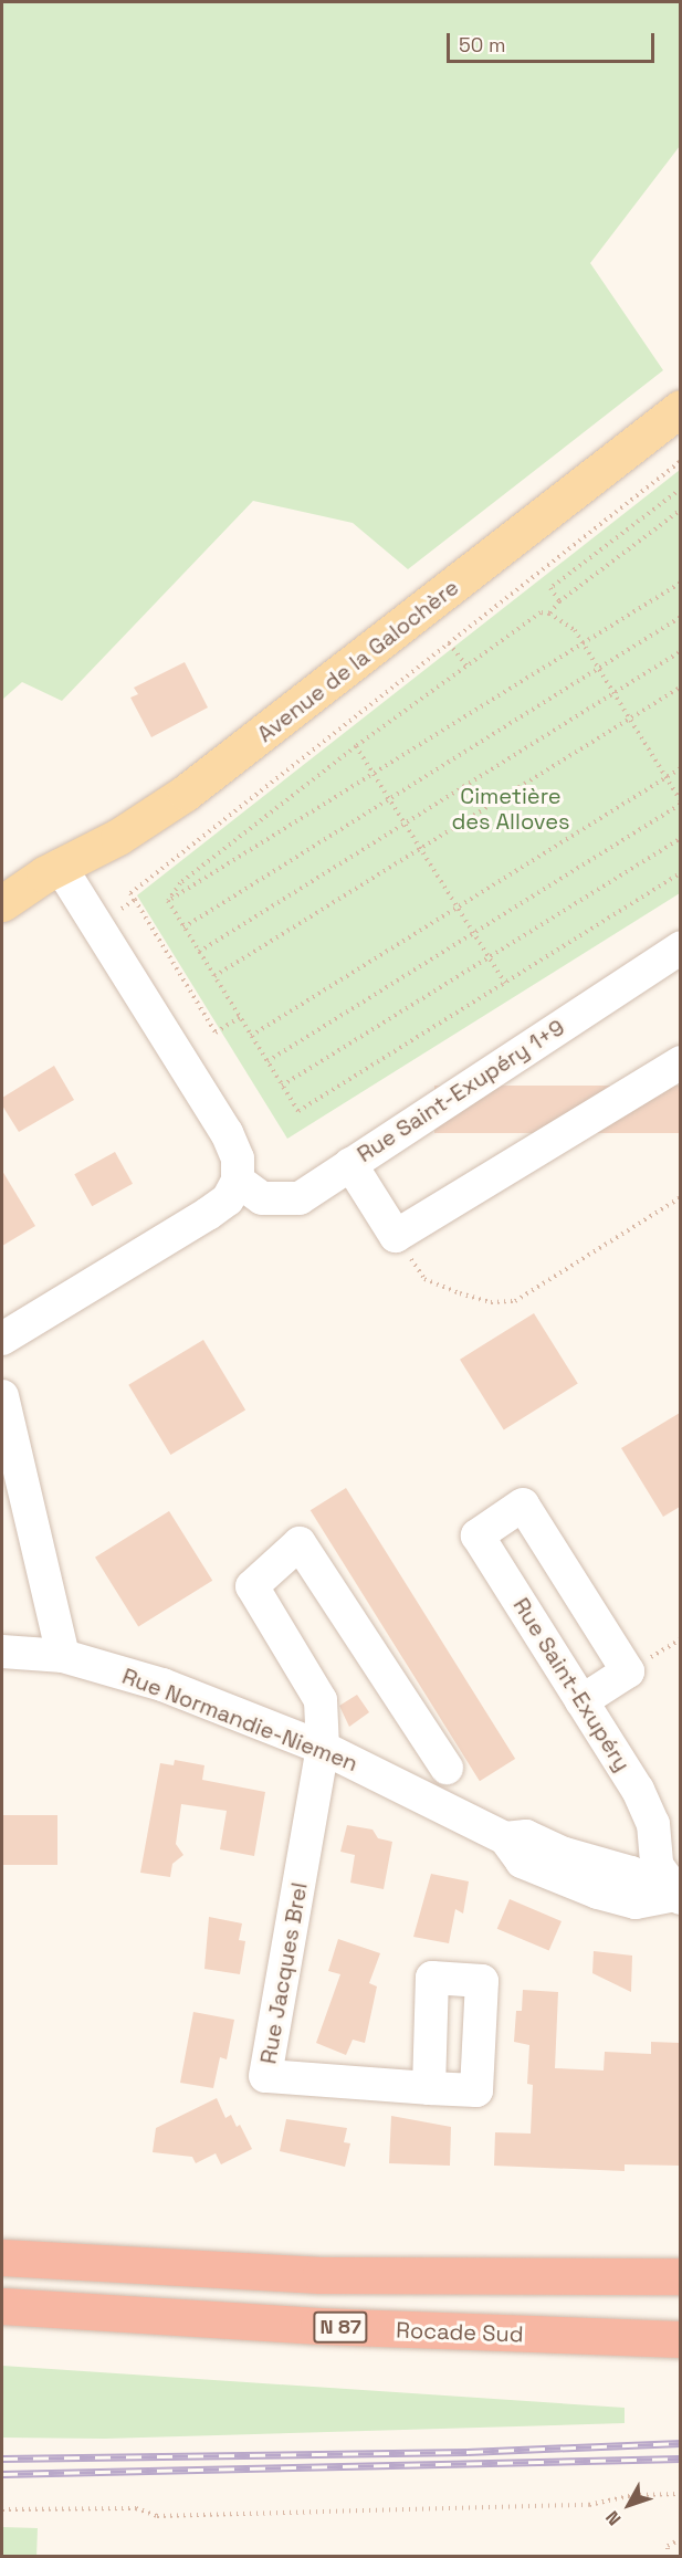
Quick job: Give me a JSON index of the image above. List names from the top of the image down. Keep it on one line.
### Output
{"streets":{"highway":["N 87","Rocade Sud"],"main road":["Avenue de la Galochère"],"street":["Rue Saint-Exupéry 1+9","Rue Saint-Exupéry","Rue Normandie-Niemen","Rue Jacques Brel"]},"crossings":[["Rue Saint-Exupéry","Rue Normandie-Niemen"],["Rue Normandie-Niemen","Rue Jacques Brel"]],"parks":["Cimetière des Alloves"],"scale_bar":"50 m","north":"bottom left"}
